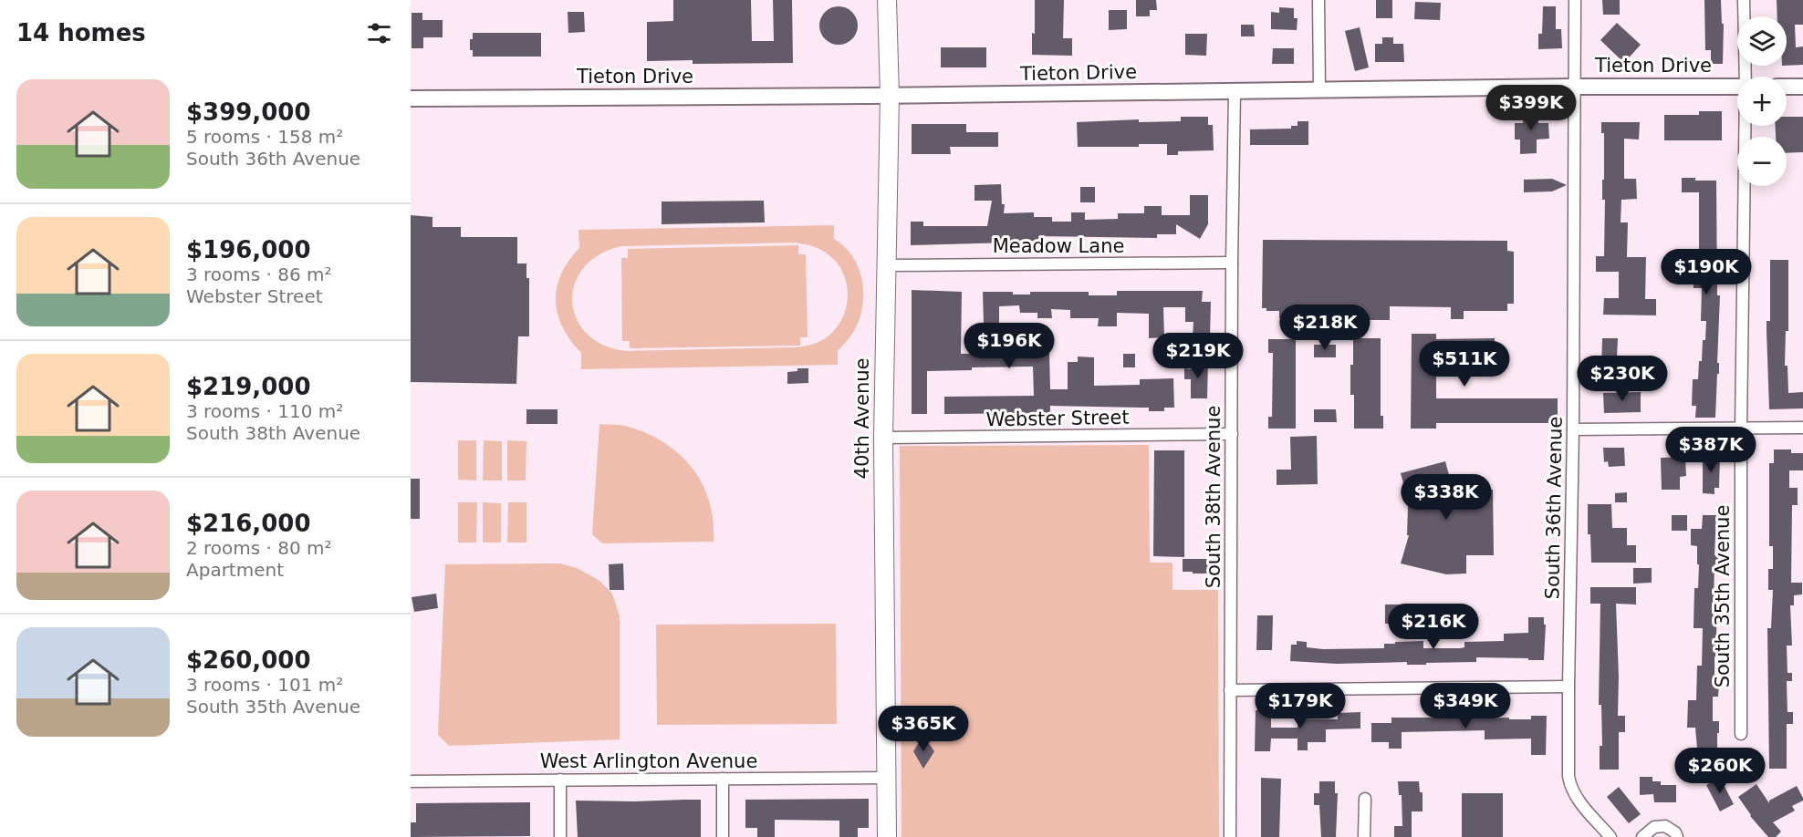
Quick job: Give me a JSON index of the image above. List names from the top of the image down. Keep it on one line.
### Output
{"streets":{"main road":["Tieton Drive","40th Avenue"],"street":["Meadow Lane","Webster Street","South 38th Avenue","South 36th Avenue","South 35th Avenue","West Arlington Avenue"]},"crossings":[["Tieton Drive","40th Avenue"],["Tieton Drive","South 38th Avenue"],["Tieton Drive","South 36th Avenue"],["Meadow Lane","40th Avenue"],["Meadow Lane","South 38th Avenue"],["40th Avenue","Webster Street"],["40th Avenue","West Arlington Avenue"],["Webster Street","South 38th Avenue"]],"page":{"heading":"14 homes","map_buttons":["+","−"],"list":[{"name":"$399,000","note":"5 rooms · 158 m² · South 36th Avenue"},{"name":"$196,000","note":"3 rooms · 86 m² · Webster Street"},{"name":"$219,000","note":"3 rooms · 110 m² · South 38th Avenue"},{"name":"$216,000","note":"2 rooms · 80 m² · Apartment"},{"name":"$260,000","note":"3 rooms · 101 m² · South 35th Avenue"}],"price":["$399K","$190K","$218K","$196K","$219K","$511K","$230K","$387K","$338K","$216K","$179K","$349K","$365K","$260K"]}}
